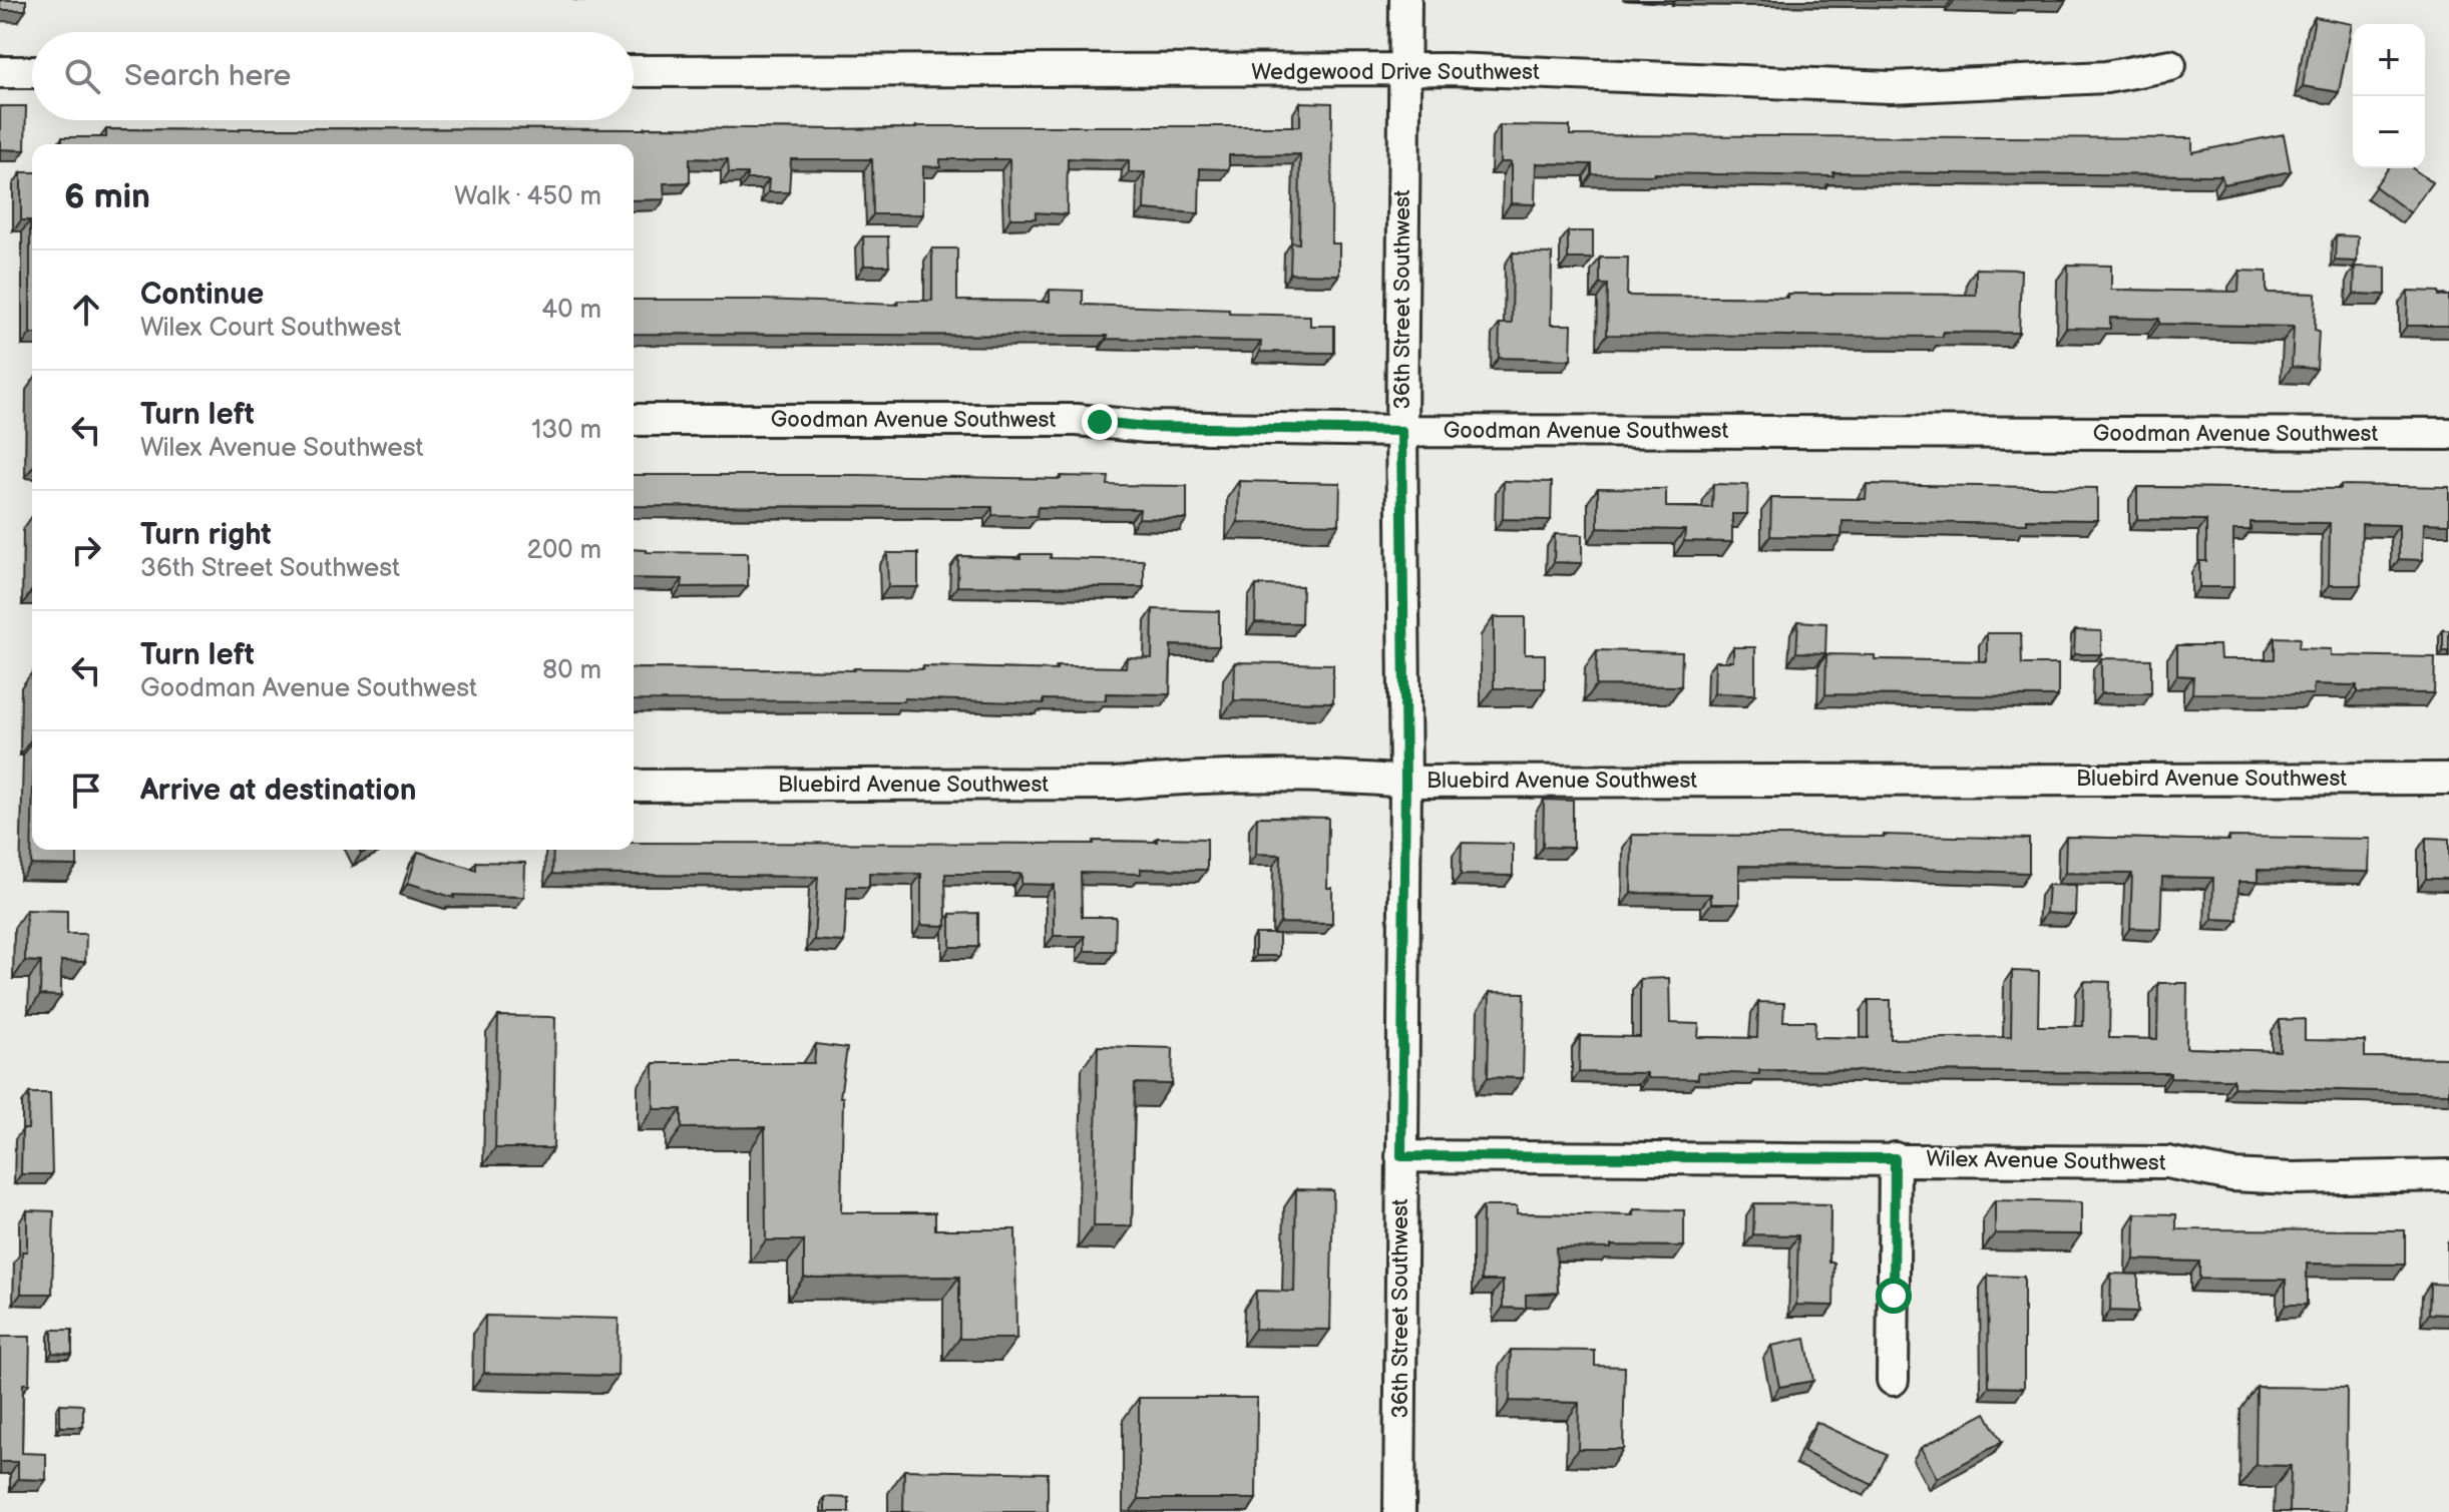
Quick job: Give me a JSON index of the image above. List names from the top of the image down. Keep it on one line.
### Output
{"streets":{"street":["Wedgewood Drive Southwest","36th Street Southwest","Goodman Avenue Southwest","Bluebird Avenue Southwest","Wilex Avenue Southwest"]},"crossings":[["Wedgewood Drive Southwest","36th Street Southwest"],["36th Street Southwest","Goodman Avenue Southwest"],["36th Street Southwest","Bluebird Avenue Southwest"],["36th Street Southwest","Wilex Avenue Southwest"]],"page":{"map_buttons":["+","−"],"search":"Search here","heading":["6 min","Walk · 450 m"],"list":[["Continue","Wilex Court Southwest","40 m"],["Turn left","Wilex Avenue Southwest","130 m"],["Turn right","36th Street Southwest","200 m"],["Turn left","Goodman Avenue Southwest","80 m"],"Arrive at destination"]}}
